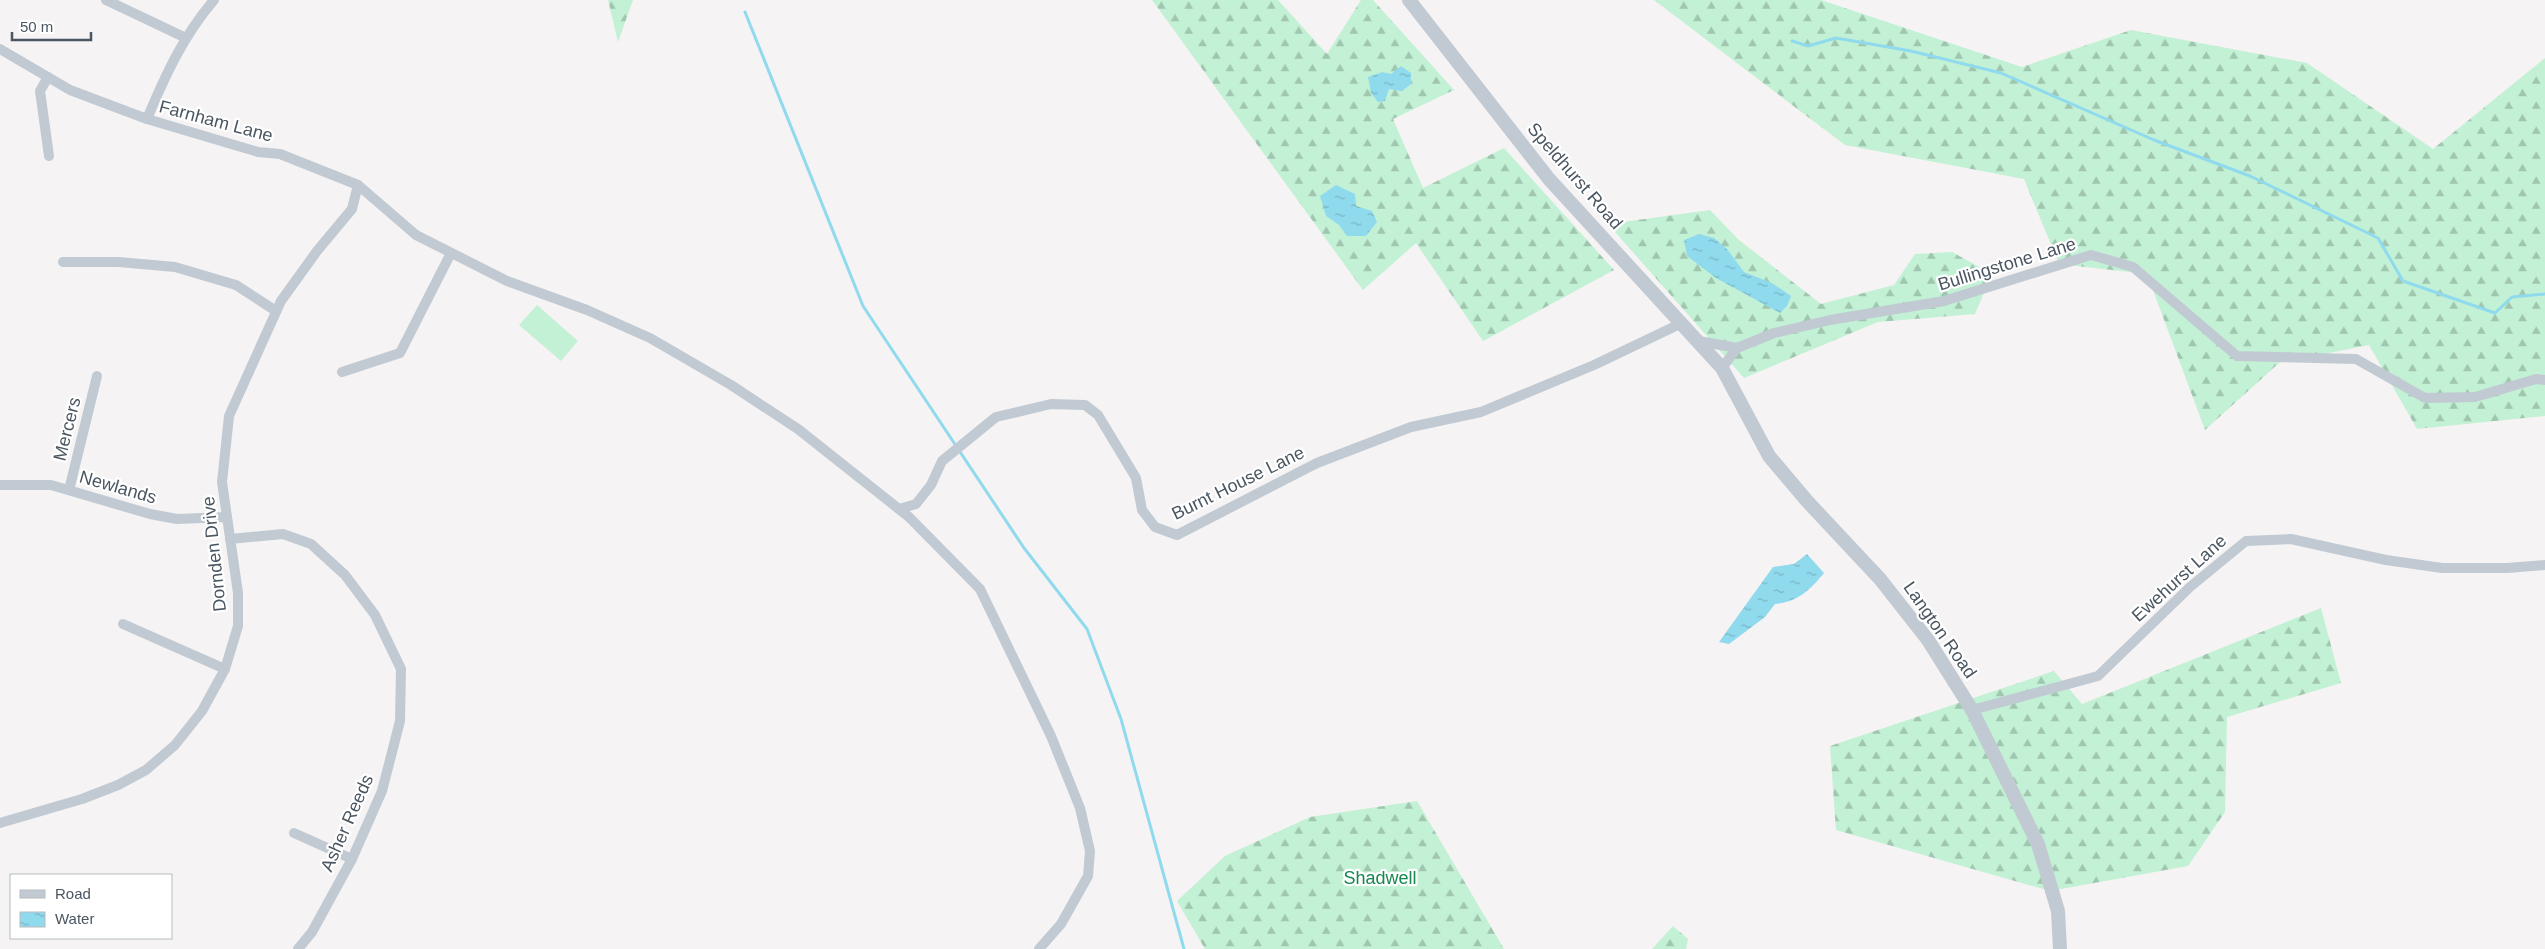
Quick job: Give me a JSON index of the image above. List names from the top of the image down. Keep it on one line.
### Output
{"streets":{"street":["Farnham Lane","Speldhurst Road","Bullingstone Lane","Mercers","Burnt House Lane","Newlands","Dornden Drive","Ewehurst Lane","Langton Road","Asher Reeds"]},"crossings":[["Farnham Lane","Burnt House Lane"],["Farnham Lane","Dornden Drive"],["Speldhurst Road","Burnt House Lane"],["Speldhurst Road","Langton Road"],["Mercers","Newlands"],["Newlands","Dornden Drive"],["Dornden Drive","Asher Reeds"],["Ewehurst Lane","Langton Road"]],"parks":["Shadwell"],"legend":["Road","Water"],"scale_bar":"50 m"}
